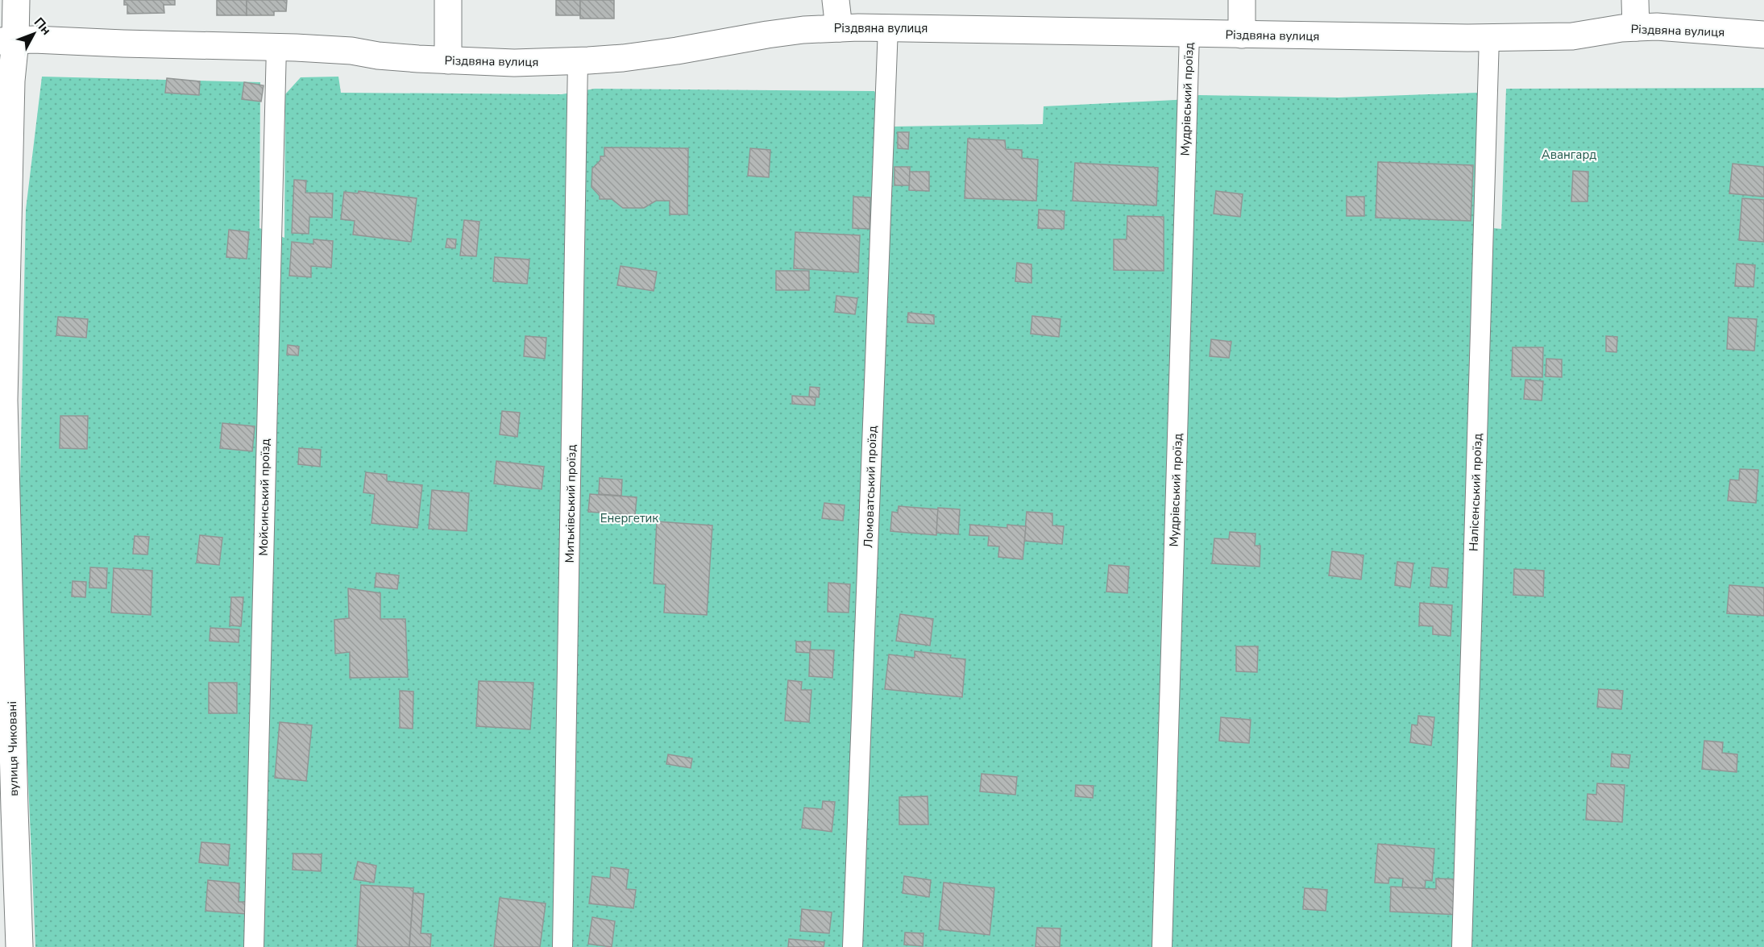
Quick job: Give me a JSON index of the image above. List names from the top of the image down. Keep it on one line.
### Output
{"streets":{"street":["Різдвяна вулиця","вулиця Чиковані"],"lane":["Мудрівський проїзд","Ломоватський проїзд","Налісенський проїзд","Мойсинський проїзд","Митьківський проїзд"]},"crossings":[["Різдвяна вулиця","Мудрівський проїзд"],["Різдвяна вулиця","Ломоватський проїзд"],["Різдвяна вулиця","Налісенський проїзд"],["Різдвяна вулиця","Мойсинський проїзд"],["Різдвяна вулиця","Митьківський проїзд"],["Різдвяна вулиця","вулиця Чиковані"]],"parks":["Авангард","Енергетик"],"north":"top right"}
